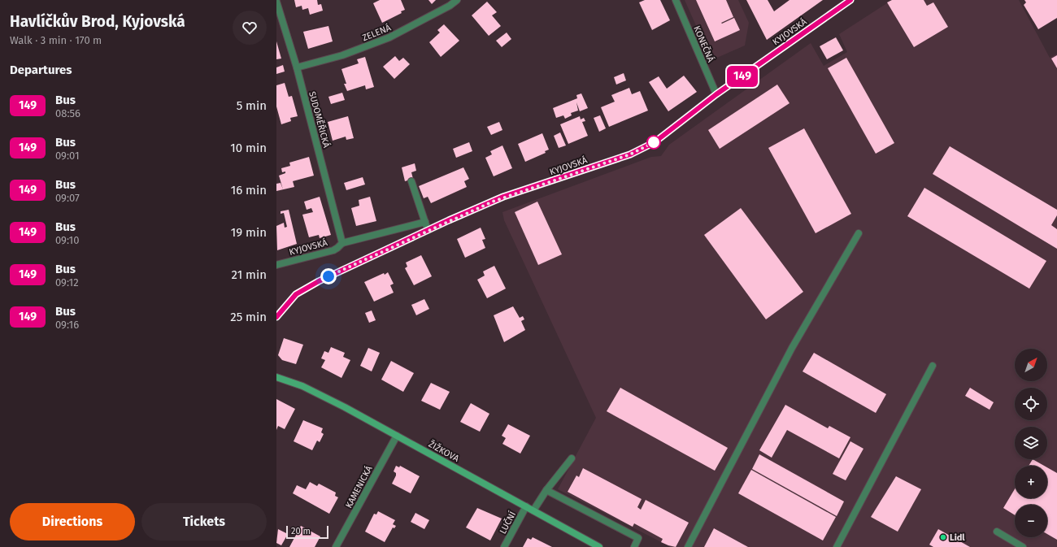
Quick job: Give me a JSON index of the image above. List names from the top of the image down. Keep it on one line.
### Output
{"streets":{"main road":["ŽIŽKOVA"],"street":["KYJOVSKÁ","ZELENÁ","KONEČNÁ","SUDOMĚŘICKÁ","KAMENICKÁ","LUČNÍ"]},"crossings":[["KYJOVSKÁ","KONEČNÁ"],["KYJOVSKÁ","SUDOMĚŘICKÁ"],["ZELENÁ","SUDOMĚŘICKÁ"],["ŽIŽKOVA","KAMENICKÁ"],["ŽIŽKOVA","LUČNÍ"]],"places":["Lidl"],"lines":["bus line 149"],"scale_bar":"20 m","north":"top right","page":{"heading":[["Havlíčkův Brod, Kyjovská","Walk · 3 min · 170 m"],"Departures"],"on_map":"149","list":[{"mark":"149","name":"Bus","note":"08:56","value":"5 min"},{"mark":"149","name":"Bus","note":"09:01","value":"10 min"},{"mark":"149","name":"Bus","note":"09:07","value":"16 min"},{"mark":"149","name":"Bus","note":"09:10","value":"19 min"},{"mark":"149","name":"Bus","note":"09:12","value":"21 min"},{"mark":"149","name":"Bus","note":"09:16","value":"25 min"}],"map_buttons":["+","−"],"buttons":["Directions","Tickets"],"scale":"20 m"}}
